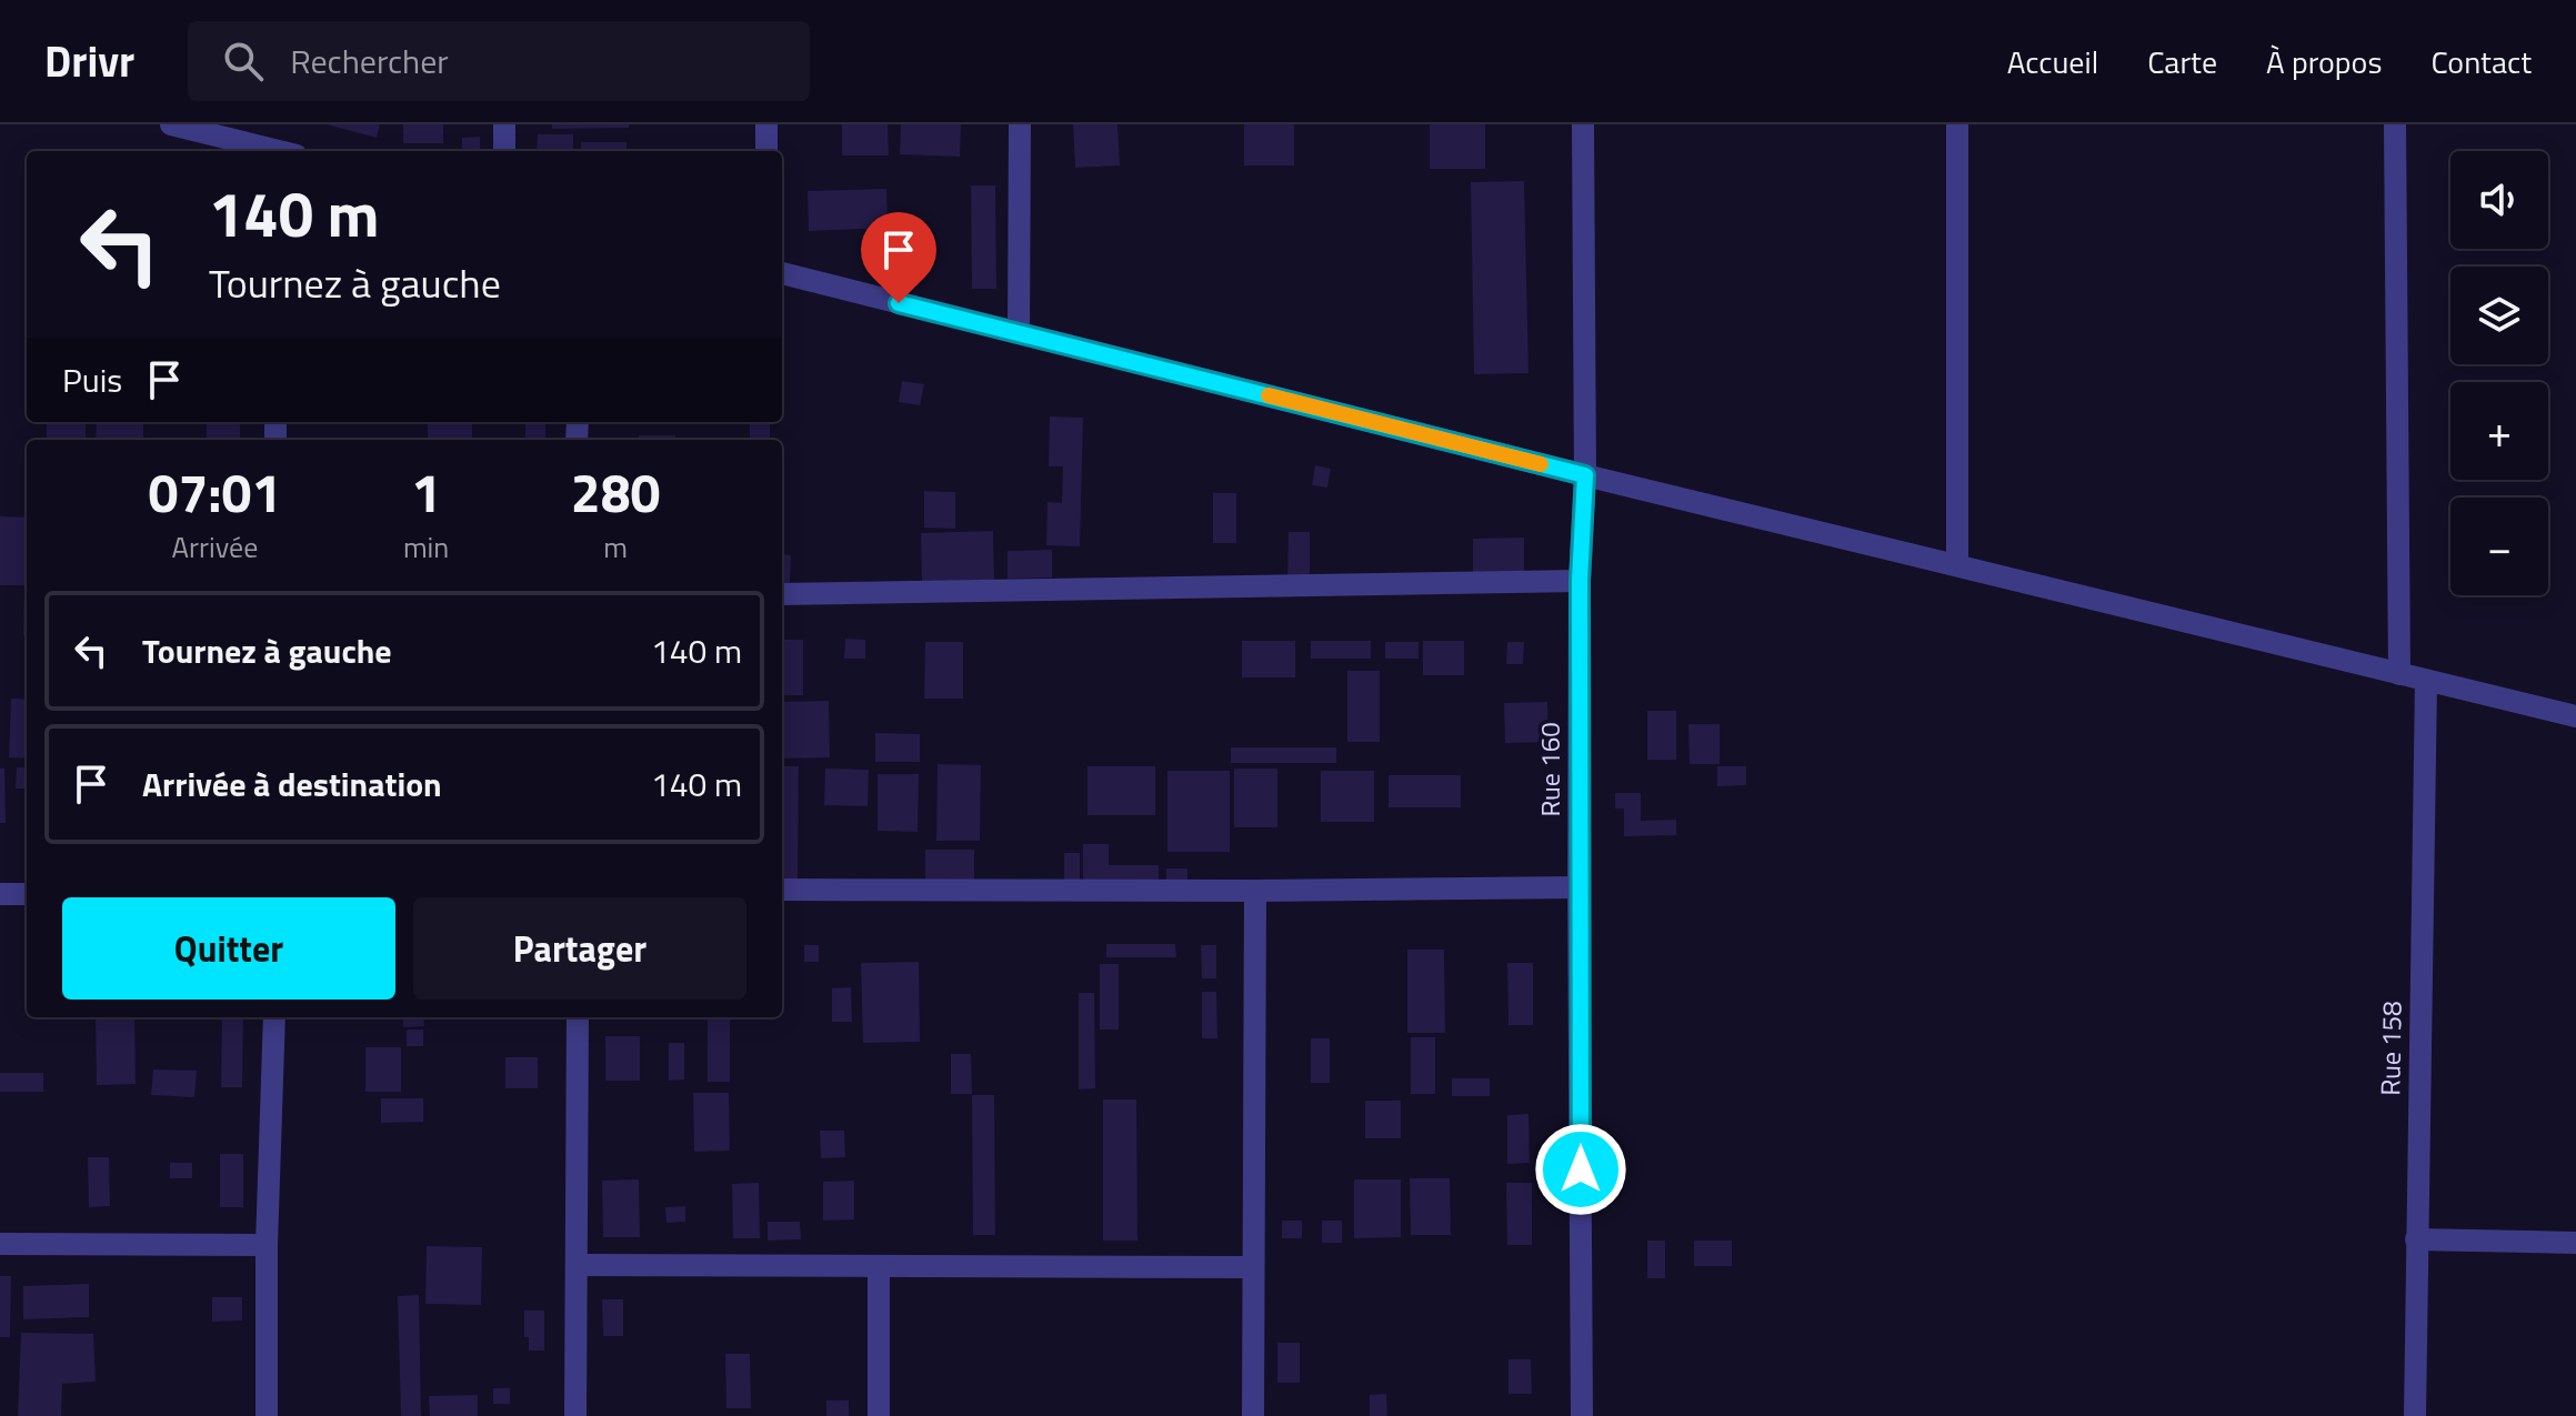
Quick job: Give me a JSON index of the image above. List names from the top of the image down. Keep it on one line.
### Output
{"streets":{"street":["Rue 160","Rue 158"]},"page":{"header":"Drivr","search":"Rechercher","nav":["Accueil","Carte","À propos","Contact"],"map_buttons":["+","−"],"turn":["140 m","Tournez à gauche"],"then":"Puis","eta":["07:01","Arrivée","1","min","280","m"],"list":[{"name":"Tournez à gauche","value":"140 m"},{"name":"Arrivée à destination","value":"140 m"}],"buttons":["Quitter","Partager"]}}
